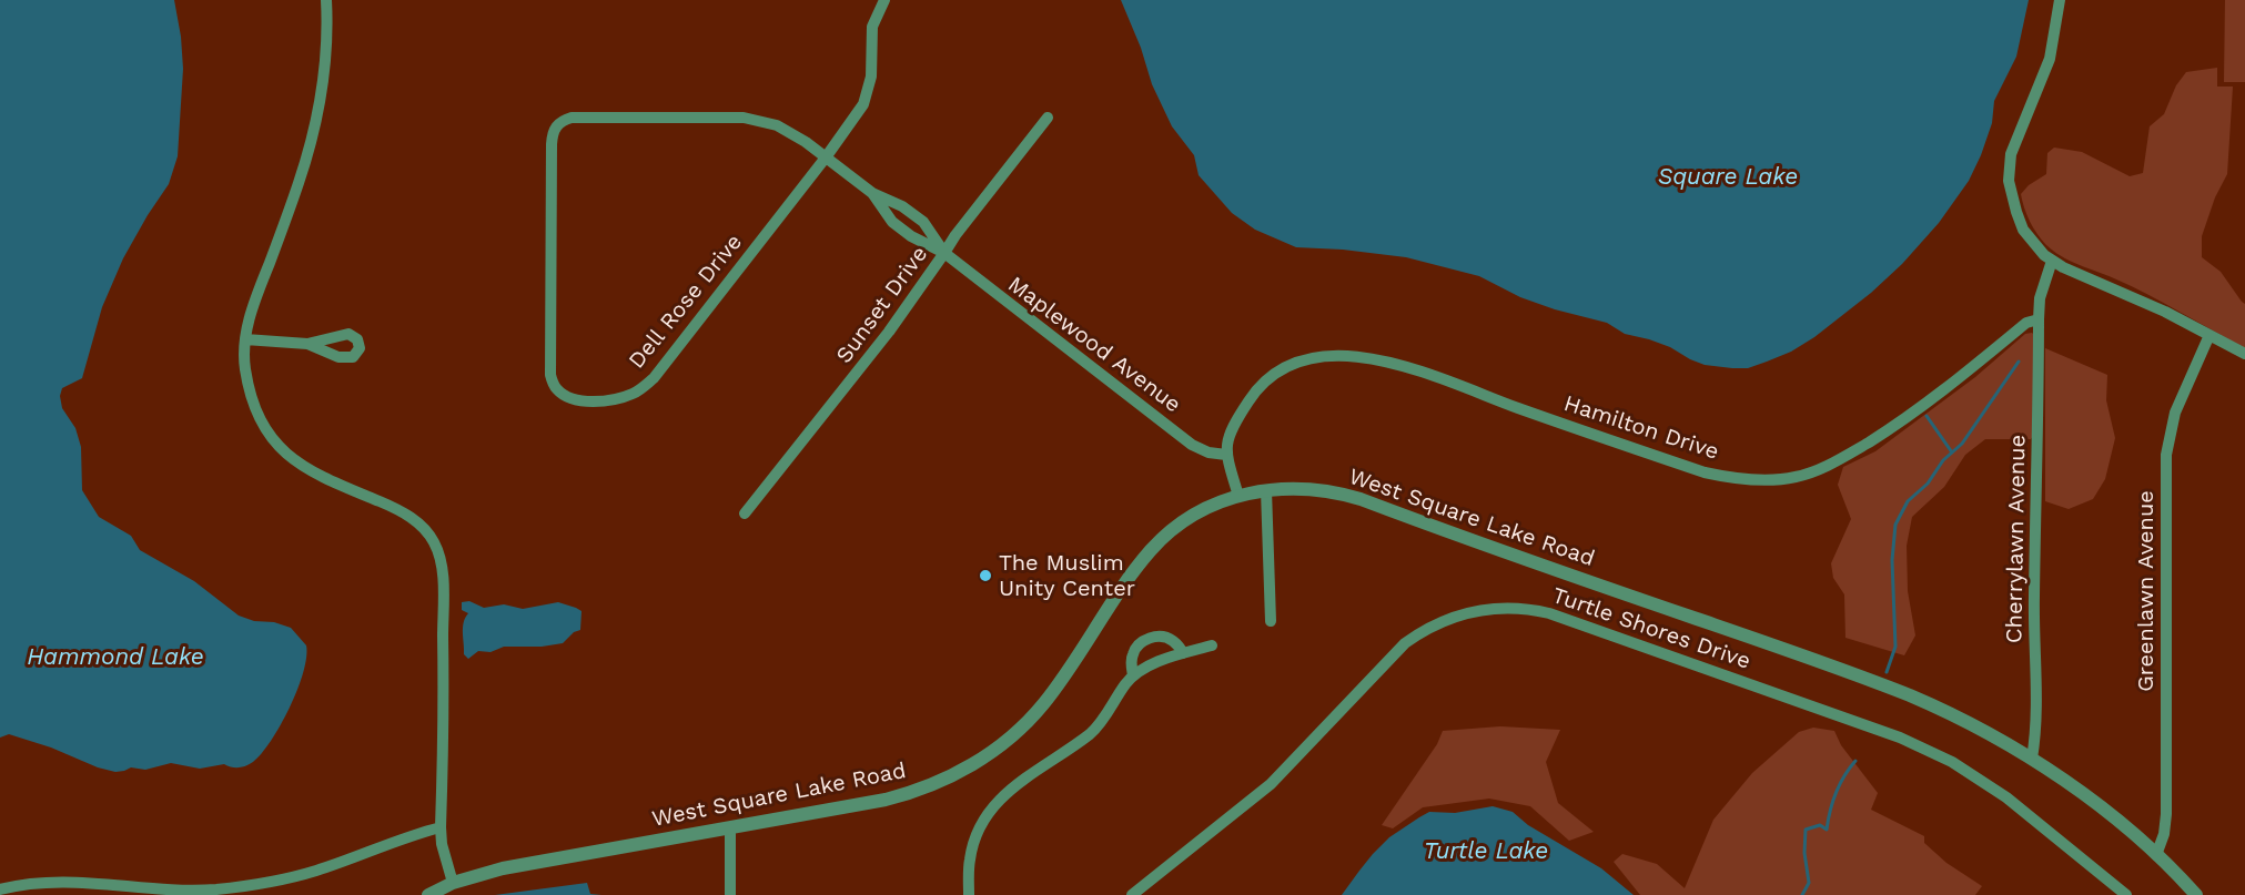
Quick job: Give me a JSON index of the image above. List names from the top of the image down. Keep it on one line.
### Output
{"streets":{"street":["Dell Rose Drive","Sunset Drive","Maplewood Avenue","Hamilton Drive","West Square Lake Road","Cherrylawn Avenue","Greenlawn Avenue","Turtle Shores Drive"]},"crossings":[["Dell Rose Drive","Maplewood Avenue"],["Sunset Drive","Maplewood Avenue"],["Maplewood Avenue","Hamilton Drive"],["Hamilton Drive","Cherrylawn Avenue"],["West Square Lake Road","Cherrylawn Avenue"],["West Square Lake Road","Greenlawn Avenue"]],"water":["Square Lake","Hammond Lake","Turtle Lake"],"places":["The Muslim Unity Center"]}
